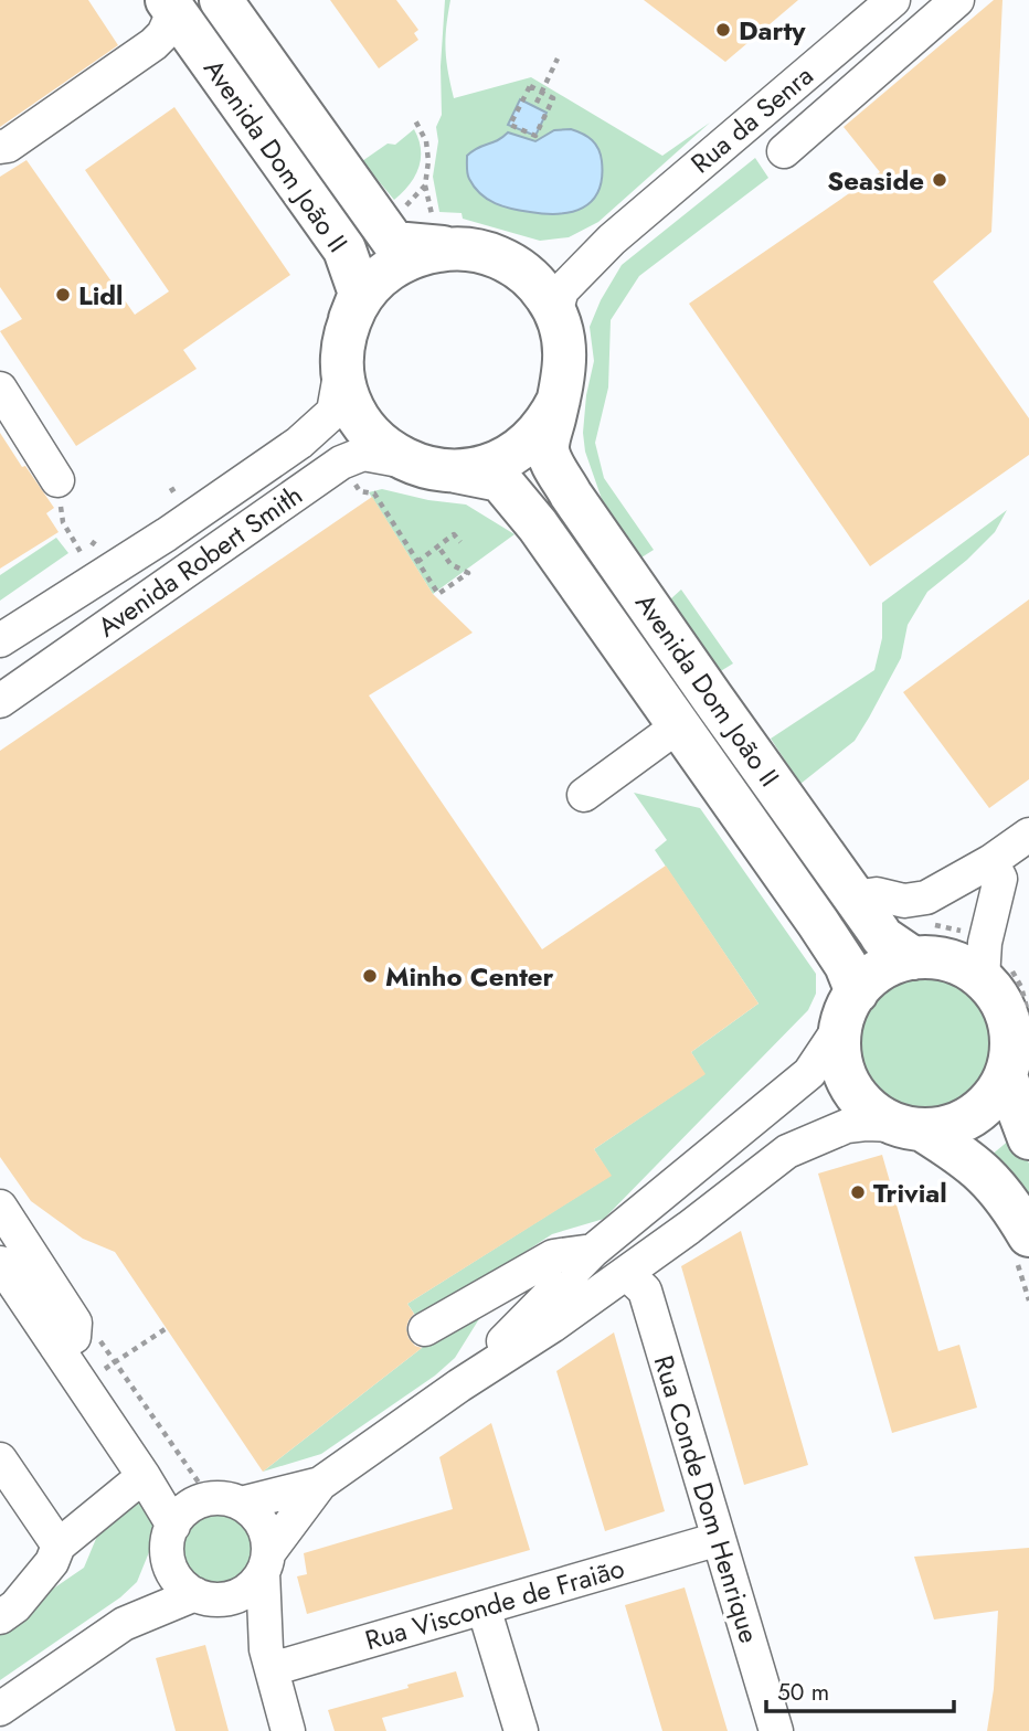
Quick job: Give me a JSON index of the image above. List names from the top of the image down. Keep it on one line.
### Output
{"streets":{"main road":["Avenida Dom João II"],"street":["Rua da Senra","Avenida Robert Smith","Rua Conde Dom Henrique","Rua Visconde de Fraião"]},"crossings":[["Rua da Senra","Avenida Dom João II"],["Rua da Senra","Avenida Robert Smith"],["Avenida Dom João II","Avenida Robert Smith"],["Rua Conde Dom Henrique","Rua Visconde de Fraião"]],"places":["Darty","Seaside","Lidl","Minho Center","Trivial"],"scale_bar":"50 m"}
